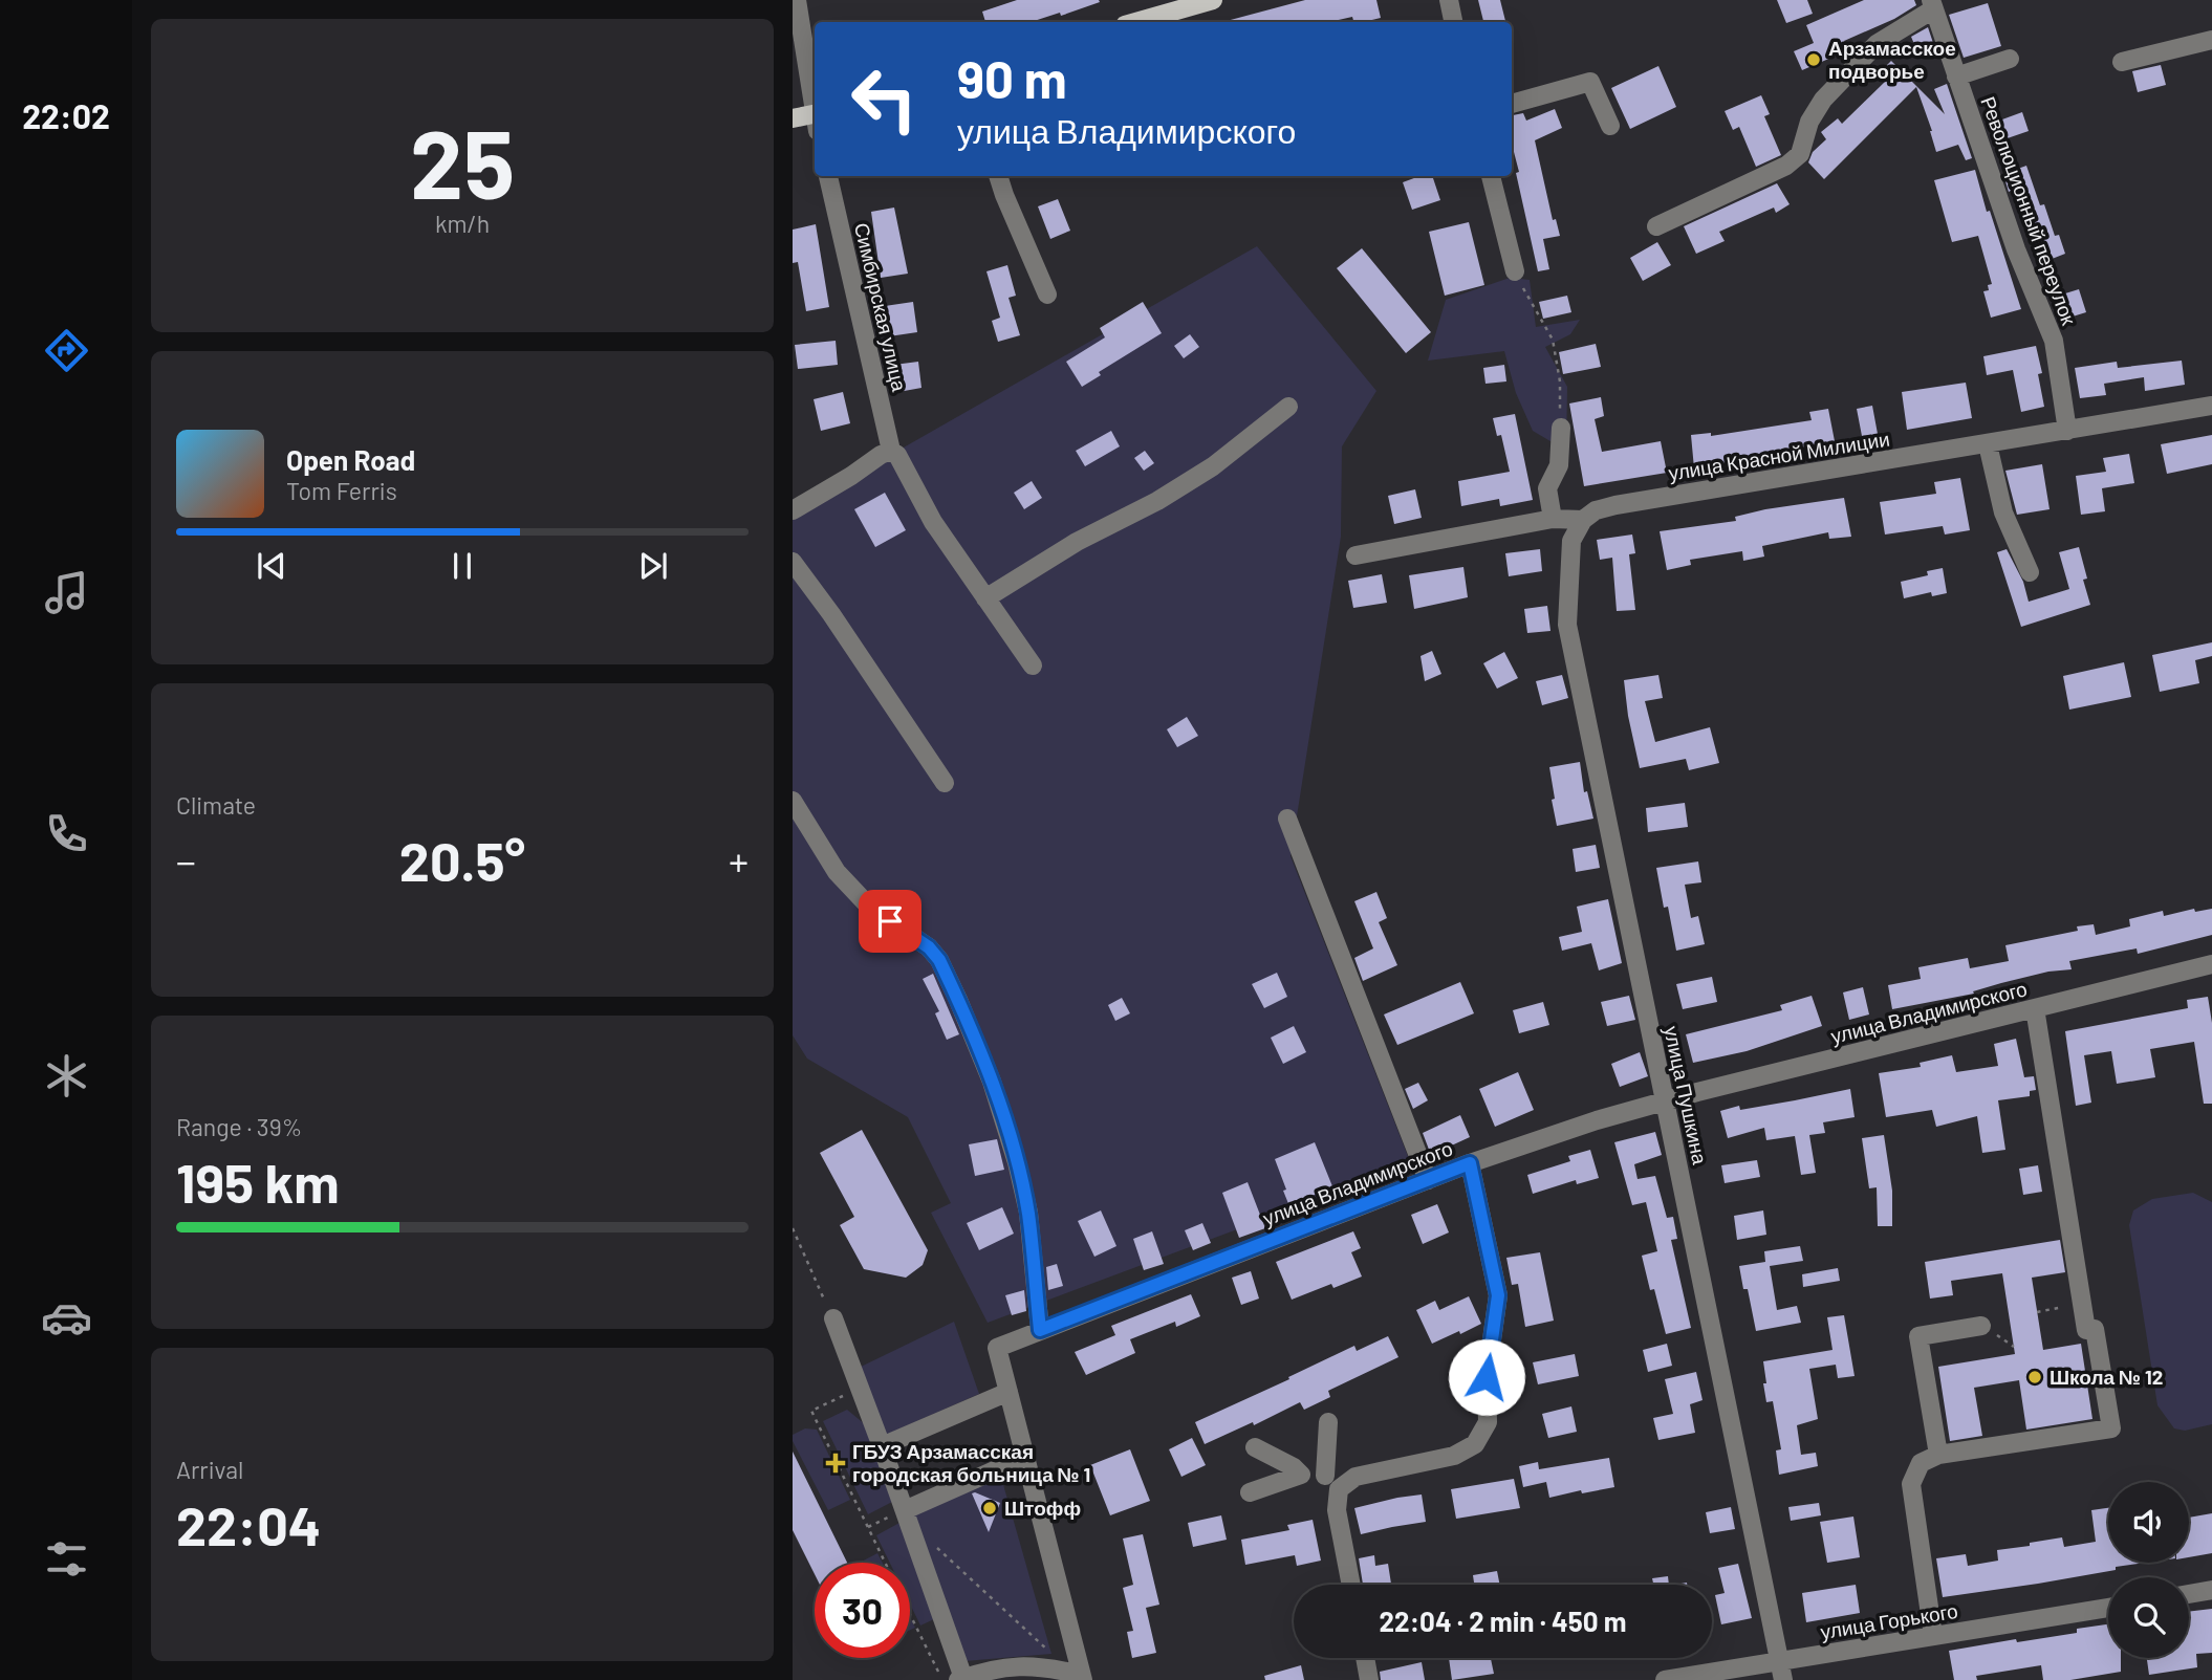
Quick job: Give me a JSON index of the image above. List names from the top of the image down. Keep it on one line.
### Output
{"streets":{"street":["Революционный переулок","Симбирская улица","улица Красной Милиции","улица Владимирского","улица Пушкина","улица Горького"]},"crossings":[["Революционный переулок","улица Красной Милиции"],["улица Красной Милиции","улица Пушкина"],["улица Владимирского","улица Пушкина"],["улица Пушкина","улица Горького"]],"places":{"other":["Арзамасское подворье","Школа № 12","Штофф"],"health":["ГБУЗ Арзамасская городская больница № 1"]},"page":{"tabs":"22:02","tile":[["25","km/h"],"Climate",["Range · 39%","195 km"],["Arrival","22:04"]],"turn":["90 m","улица Владимирского"],"song":["Open Road","Tom Ferris"],"heat":["−","20.5°","+"],"limit":"30","trip":"22:04 · 2 min · 450 m"}}
